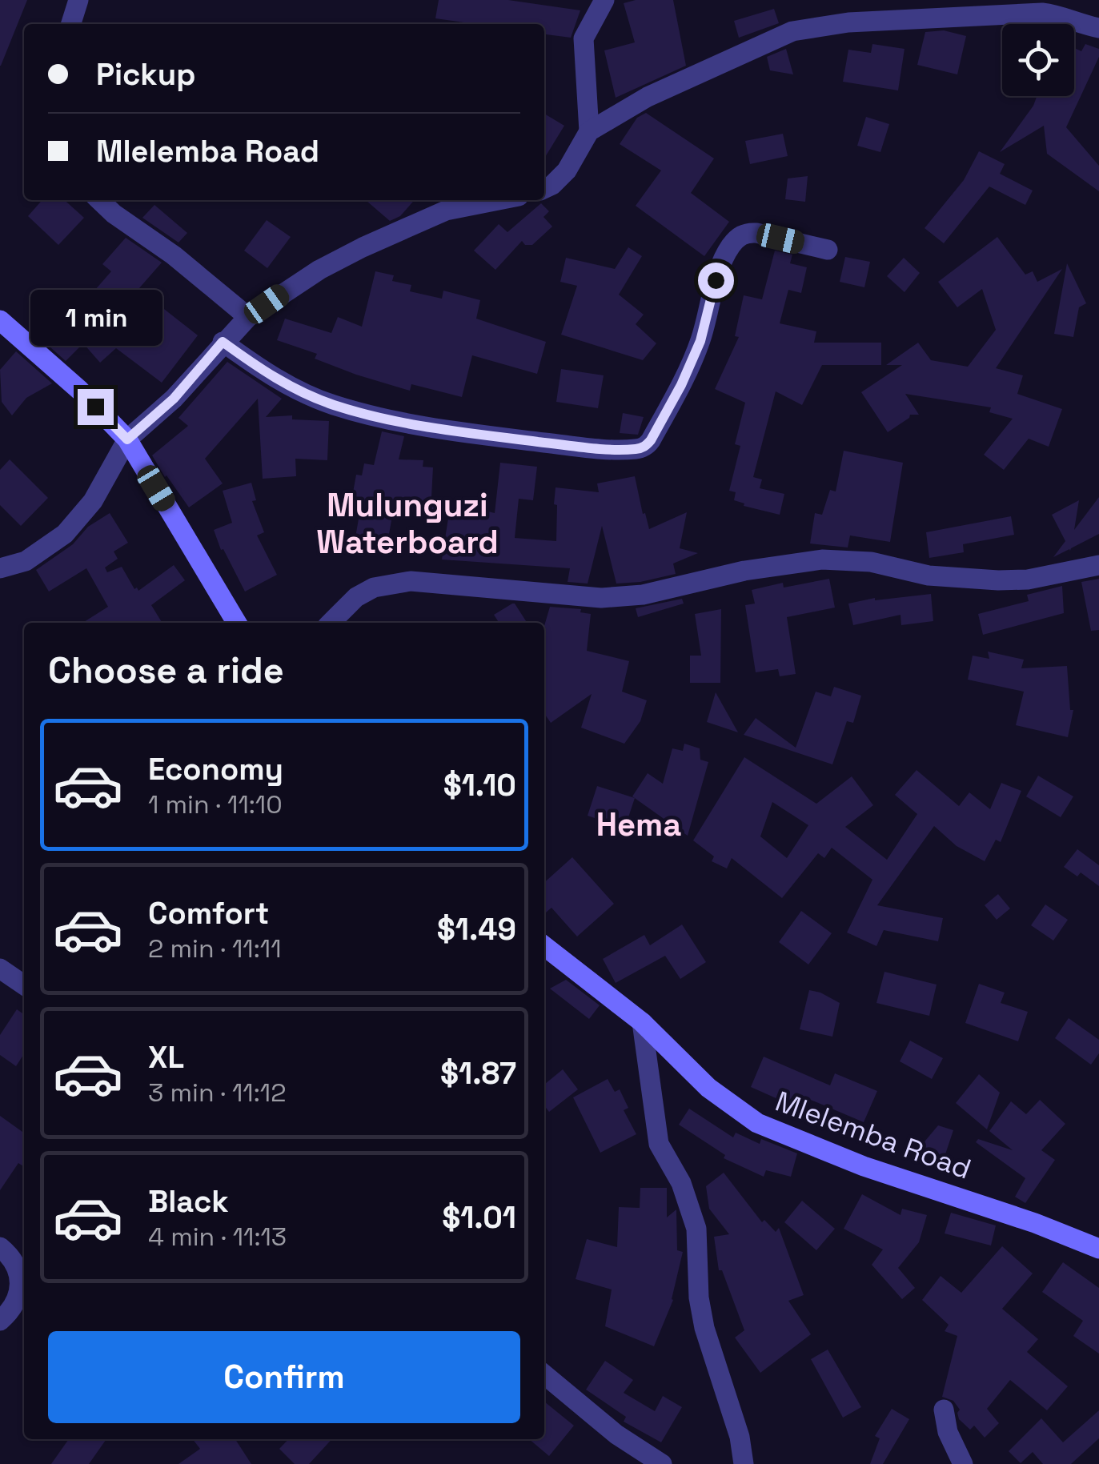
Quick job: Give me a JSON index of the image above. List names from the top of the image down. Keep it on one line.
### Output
{"streets":{"street":["Mlelemba Road"]},"districts":["Mulunguzi Waterboard","Hema"],"page":{"banner":["Pickup","Mlelemba Road"],"bubble":"1 min","heading":"Choose a ride","list":[{"name":"Economy","note":"1 min · 11:10","value":"$1.10"},{"name":"Comfort","note":"2 min · 11:11","value":"$1.49"},{"name":"XL","note":"3 min · 11:12","value":"$1.87"},{"name":"Black","note":"4 min · 11:13","value":"$1.01"}],"buttons":"Confirm"}}
